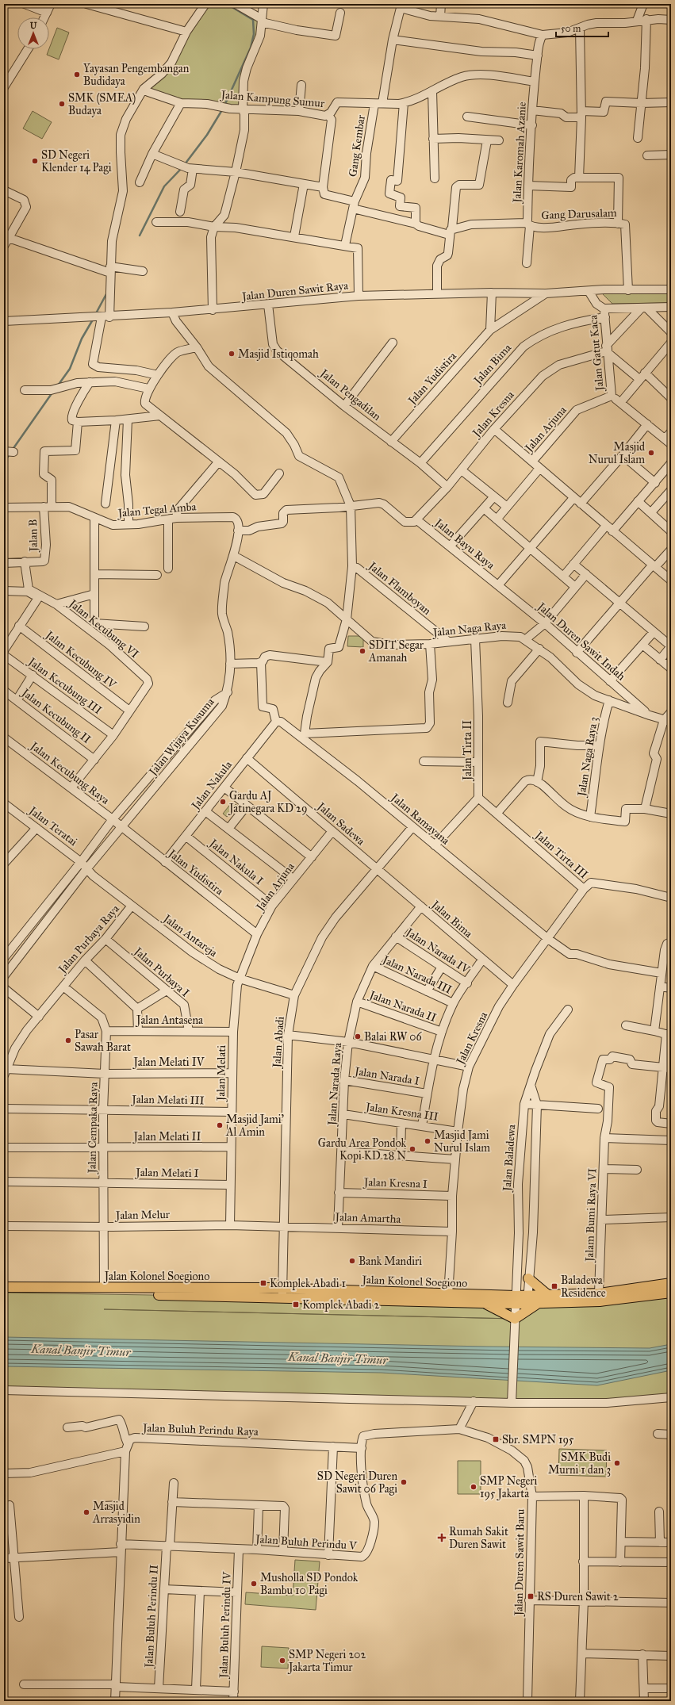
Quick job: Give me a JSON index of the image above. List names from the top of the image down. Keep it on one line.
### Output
{"streets":{"main road":["Jalan Kolonel Soegiono"],"street":["Jalan Kampung Sumur","Gang Kembar","Jalan Karomah Azanie","Gang Darusalam","Jalan Duren Sawit Raya","Jalan Gatut Kaca","Jalan Bima","Jalan Yudistira","Jalan Pengadilan","Jalan Kresna","Jalan Arjuna","Jalan Tegal Amba","Jalan B","Jalan Bayu Raya","Jalan Flamboyan","Jalan Kecubung VI","Jalan Naga Raya","Jalan Duren Sawit Indah","Jalan Kecubung IV","Jalan Kecubung III","Jalan Kecubung II","Jalan Wijaya Kusuma","Jalan Tirta II","Jalan Naga Raya 3","Jalan Kecubung Raya","Jalan Nakula","Jalan Ramayana","Jalan Sadewa","Jalan Teratai","Jalan Tirta III","Jalan Nakula I","Jalan Antareja","Jalan Purbaya Raya","Jalan Narada IV","Jalan Purbaya I","Jalan Narada III","Jalan Narada II","Jalan Antasena","Jalan Abadi","Jalan Melati IV","Jalan Melati","Jalan Narada I","Jalan Narada Raya","Jalan Melati III","Jalan Kresna III","Jalan Cempaka Raya","Jalan Melati II","Jalan Baladewa","Jalan Melati I","Jalan Kresna I","Jalan Melur","Jalam Bumi Raya VI","Jalan Amartha","Jalan Buluh Perindu Raya","Jalan Buluh Perindu V","Jalan Duren Sawit Baru","Jalan Buluh Perindu II","Jalan Buluh Perindu IV"]},"crossings":[["Jalan Kampung Sumur","Gang Kembar"],["Jalan Kampung Sumur","Jalan Karomah Azanie"],["Jalan Karomah Azanie","Gang Darusalam"],["Gang Darusalam","Jalan Duren Sawit Raya"],["Jalan Duren Sawit Raya","Jalan Yudistira"],["Jalan Duren Sawit Raya","Jalan Pengadilan"],["Jalan Gatut Kaca","Jalan Bima"],["Jalan Gatut Kaca","Jalan Kresna"],["Jalan Gatut Kaca","Jalan Arjuna"],["Jalan Bima","Jalan Pengadilan"],["Jalan Bima","Jalan Kresna"],["Jalan Bima","Jalan Sadewa"],["Jalan Bima","Jalan Abadi"],["Jalan Bima","Jalan Narada Raya"],["Jalan Yudistira","Jalan Pengadilan"],["Jalan Yudistira","Jalan Arjuna"],["Jalan Yudistira","Jalan Wijaya Kusuma"],["Jalan Yudistira","Jalan Kecubung Raya"],["Jalan Yudistira","Jalan Nakula"],["Jalan Pengadilan","Jalan Kresna"],["Jalan Kresna","Jalan Bayu Raya"],["Jalan Kresna","Jalan Ramayana"],["Jalan Kresna","Jalan Tirta III"],["Jalan Kresna","Jalan Kresna III"],["Jalan Kresna","Jalan Kresna I"],["Jalan Kresna","Jalan Amartha"],["Jalan Kresna","Jalan Kolonel Soegiono"],["Jalan Arjuna","Jalan Sadewa"],["Jalan Arjuna","Jalan Nakula I"],["Jalan Arjuna","Jalan Antareja"],["Jalan Arjuna","Jalan Melati"],["Jalan Tegal Amba","Jalan B"],["Jalan Bayu Raya","Jalan Duren Sawit Indah"],["Jalan Flamboyan","Jalan Naga Raya"],["Jalan Kecubung VI","Jalan Kecubung IV"],["Jalan Naga Raya","Jalan Duren Sawit Indah"],["Jalan Naga Raya","Jalan Tirta II"],["Jalan Naga Raya","Jalan Naga Raya 3"],["Jalan Wijaya Kusuma","Jalan Kecubung Raya"],["Jalan Wijaya Kusuma","Jalan Teratai"],["Jalan Wijaya Kusuma","Jalan Antareja"],["Jalan Tirta II","Jalan Tirta III"],["Jalan Nakula","Jalan Ramayana"],["Jalan Nakula","Jalan Sadewa"],["Jalan Nakula","Jalan Nakula I"],["Jalan Ramayana","Jalan Tirta III"],["Jalan Ramayana","Jalan Abadi"],["Jalan Sadewa","Jalan Abadi"],["Jalan Teratai","Jalan Antareja"],["Jalan Antareja","Jalan Purbaya Raya"],["Jalan Antareja","Jalan Abadi"],["Jalan Antareja","Jalan Melati"],["Jalan Purbaya Raya","Jalan Purbaya I"],["Jalan Purbaya Raya","Jalan Melati IV"],["Jalan Purbaya Raya","Jalan Cempaka Raya"],["Jalan Narada IV","Jalan Narada Raya"],["Jalan Purbaya I","Jalan Antasena"],["Jalan Narada III","Jalan Narada Raya"],["Jalan Narada II","Jalan Narada Raya"],["Jalan Antasena","Jalan Melati"],["Jalan Antasena","Jalan Cempaka Raya"],["Jalan Abadi","Jalan Melur"],["Jalan Abadi","Jalan Amartha"],["Jalan Abadi","Jalan Kolonel Soegiono"],["Jalan Melati IV","Jalan Melati"],["Jalan Melati IV","Jalan Cempaka Raya"],["Jalan Melati","Jalan Melati III"],["Jalan Melati","Jalan Melati II"],["Jalan Melati","Jalan Melati I"],["Jalan Melati","Jalan Melur"],["Jalan Narada I","Jalan Narada Raya"],["Jalan Narada Raya","Jalan Kresna III"],["Jalan Narada Raya","Jalan Kresna I"],["Jalan Narada Raya","Jalan Amartha"],["Jalan Melati III","Jalan Cempaka Raya"],["Jalan Cempaka Raya","Jalan Melati II"],["Jalan Cempaka Raya","Jalan Melati I"],["Jalan Cempaka Raya","Jalan Melur"],["Jalan Cempaka Raya","Jalan Kolonel Soegiono"],["Jalan Baladewa","Jalan Kolonel Soegiono"],["Jalan Melur","Jalan Amartha"],["Jalam Bumi Raya VI","Jalan Kolonel Soegiono"],["Jalan Buluh Perindu Raya","Jalan Buluh Perindu V"],["Jalan Buluh Perindu V","Jalan Duren Sawit Baru"],["Jalan Buluh Perindu V","Jalan Buluh Perindu II"],["Jalan Buluh Perindu V","Jalan Buluh Perindu IV"]],"water":["Kanal Banjir Timur"],"places":{"other":["Yayasan Pengembangan Budidaya","SMK (SMEA) Budaya","SD Negeri Klender 14 Pagi","Masjid Istiqomah","Masjid Nurul Islam","SDIT Segar Amanah","Gardu AJ Jatinegara KD 29","Balai RW 06","Pasar Sawah Barat","Masjid Jami' Al Amin","Masjid Jami Nurul Islam","Gardu Area Pondok Kopi KD 28 N","Bank Mandiri","SMK Budi Murni 1 dan 3","SD Negeri Duren Sawit 06 Pagi","SMP Negeri 195 Jakarta","Masjid Arrasyidin","Musholla SD Pondok Bambu 10 Pagi","SMP Negeri 202 Jakarta Timur"],"transit":["Komplek Abadi 1","Baladewa Residence","Komplek Abadi 2","Sbr. SMPN 195","RS Duren Sawit 2"],"health":["Rumah Sakit Duren Sawit"]},"scale_bar":"50 m","north":"top"}
